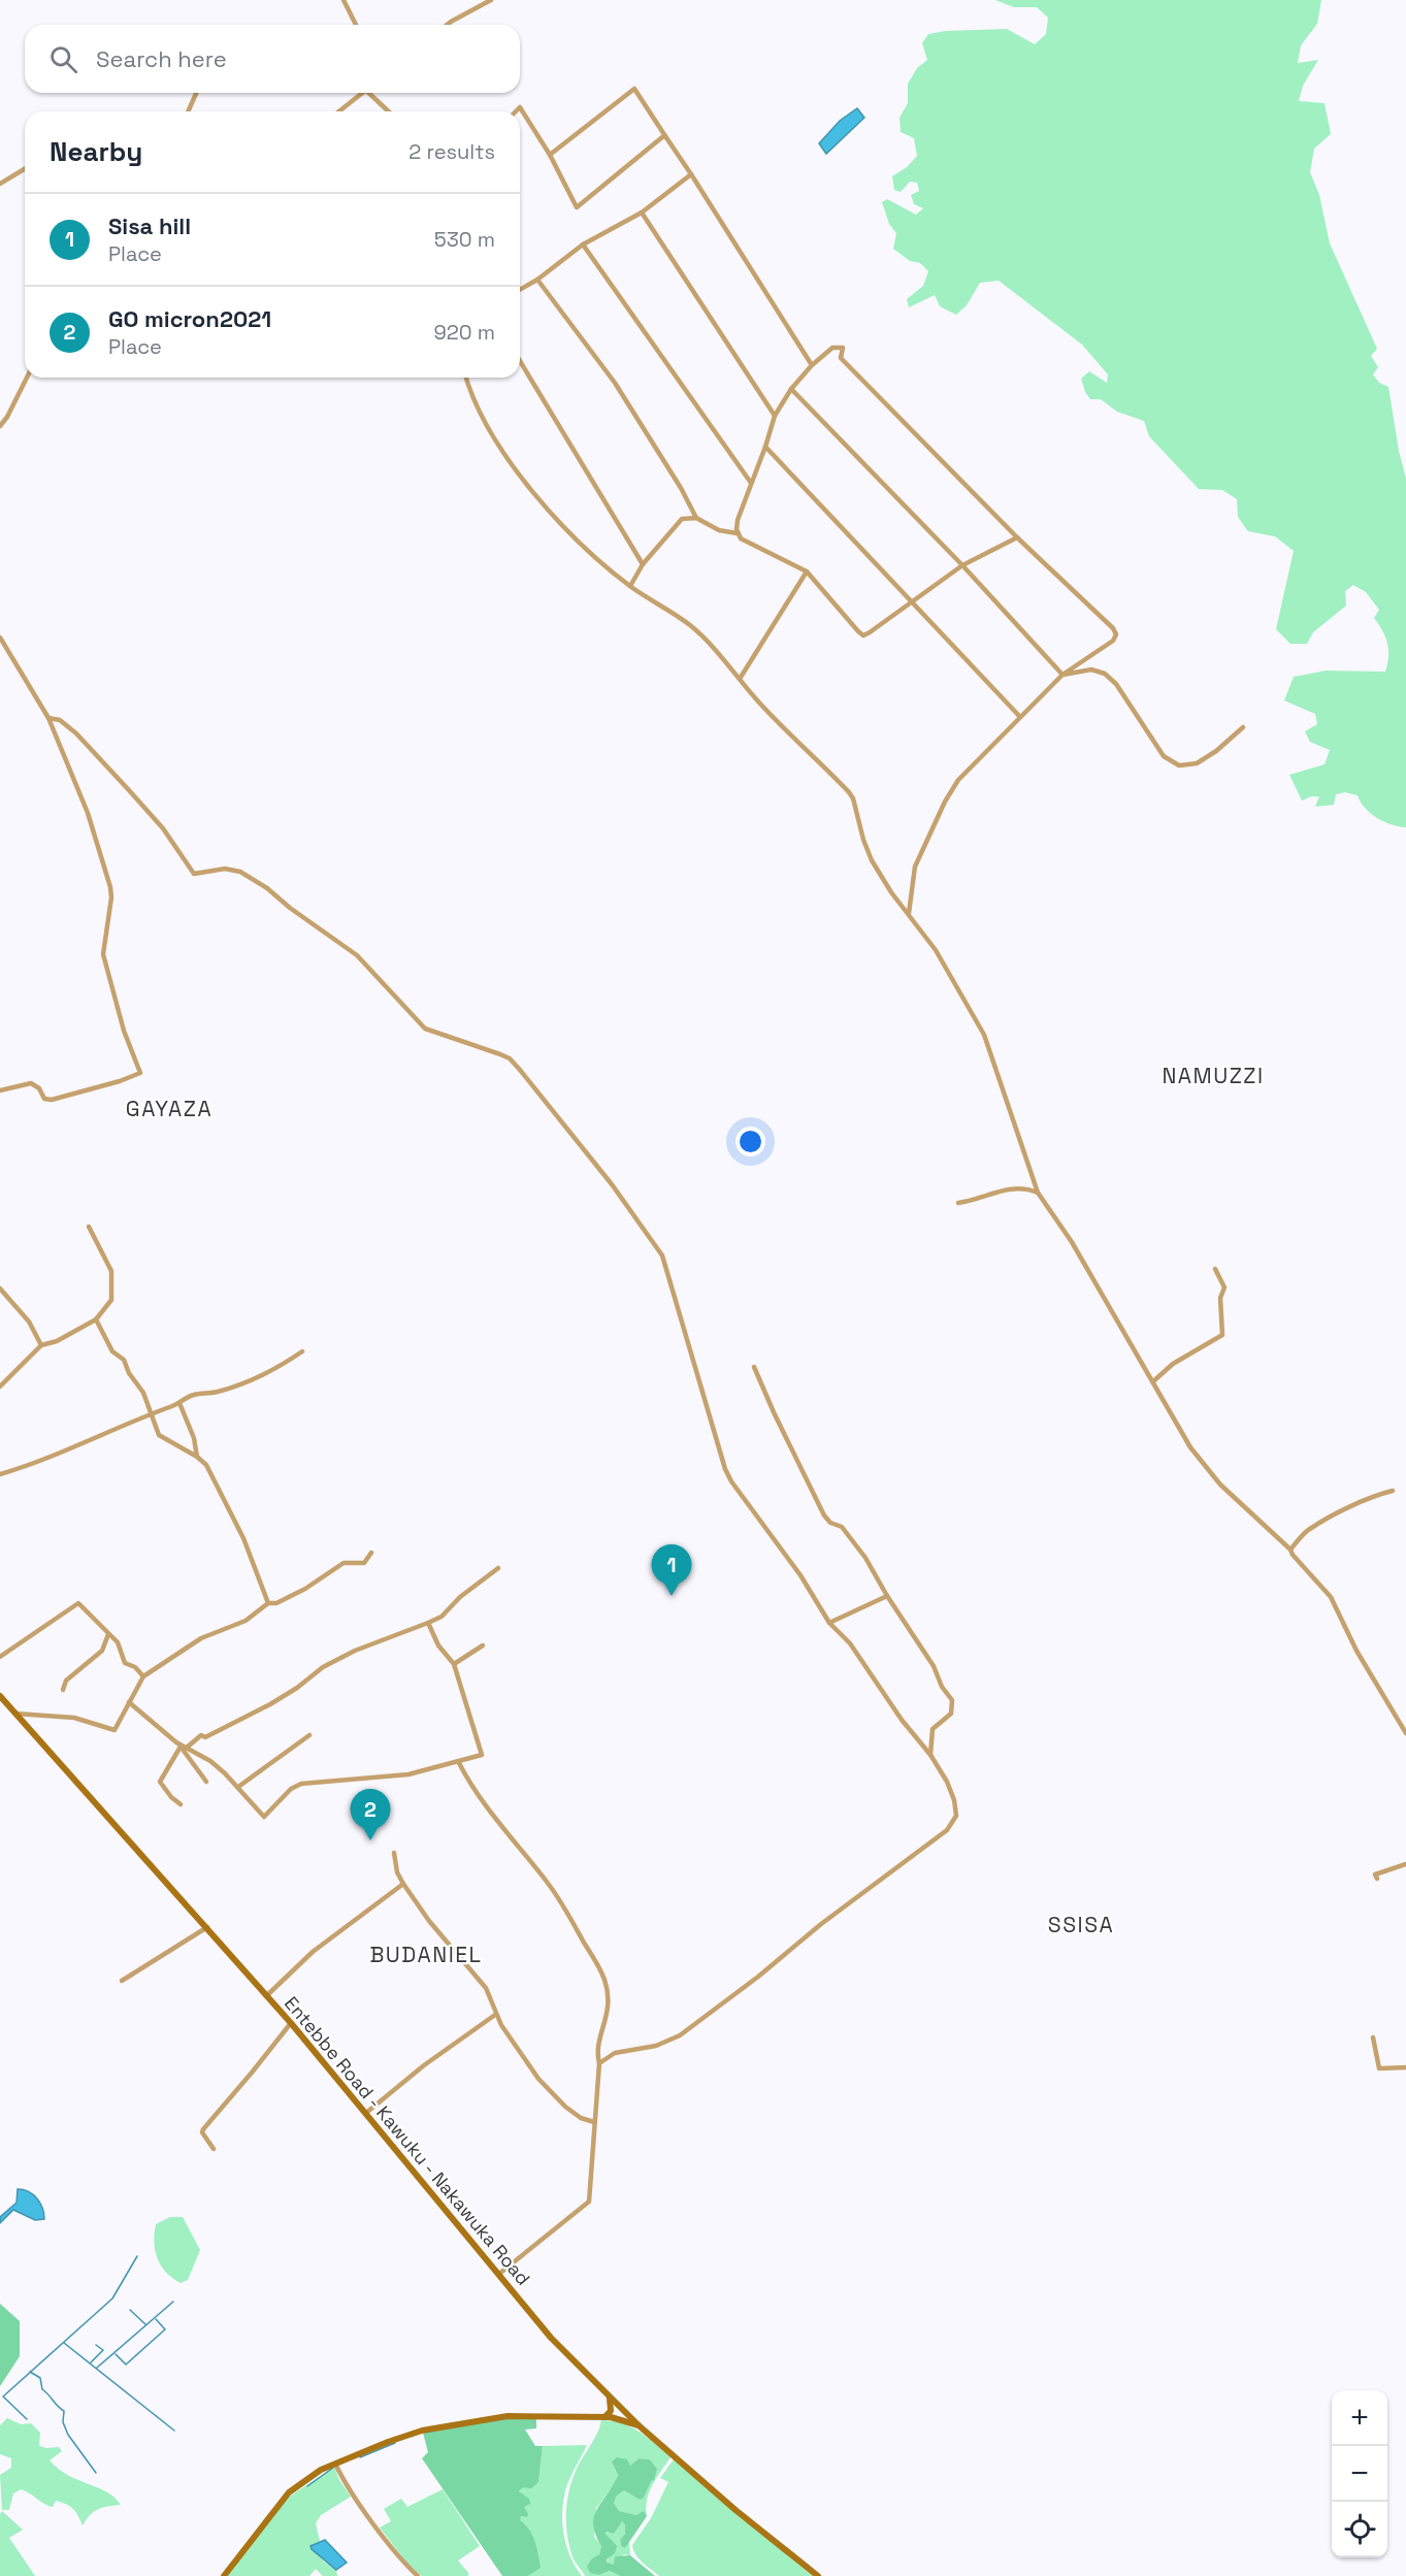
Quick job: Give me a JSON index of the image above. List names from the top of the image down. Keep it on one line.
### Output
{"streets":{"main road":["Entebbe Road - Kawuku - Nakawuka Road"]},"districts":["NAMUZZI","GAYAZA","SSISA","BUDANIEL"],"page":{"search":"Search here","heading":["Nearby","2 results"],"list":[{"mark":"1","name":"Sisa hill","note":"Place","value":"530 m"},{"mark":"2","name":"GO micron2021","note":"Place","value":"920 m"}],"pins":["1","2"],"map_buttons":["+","−"]}}
